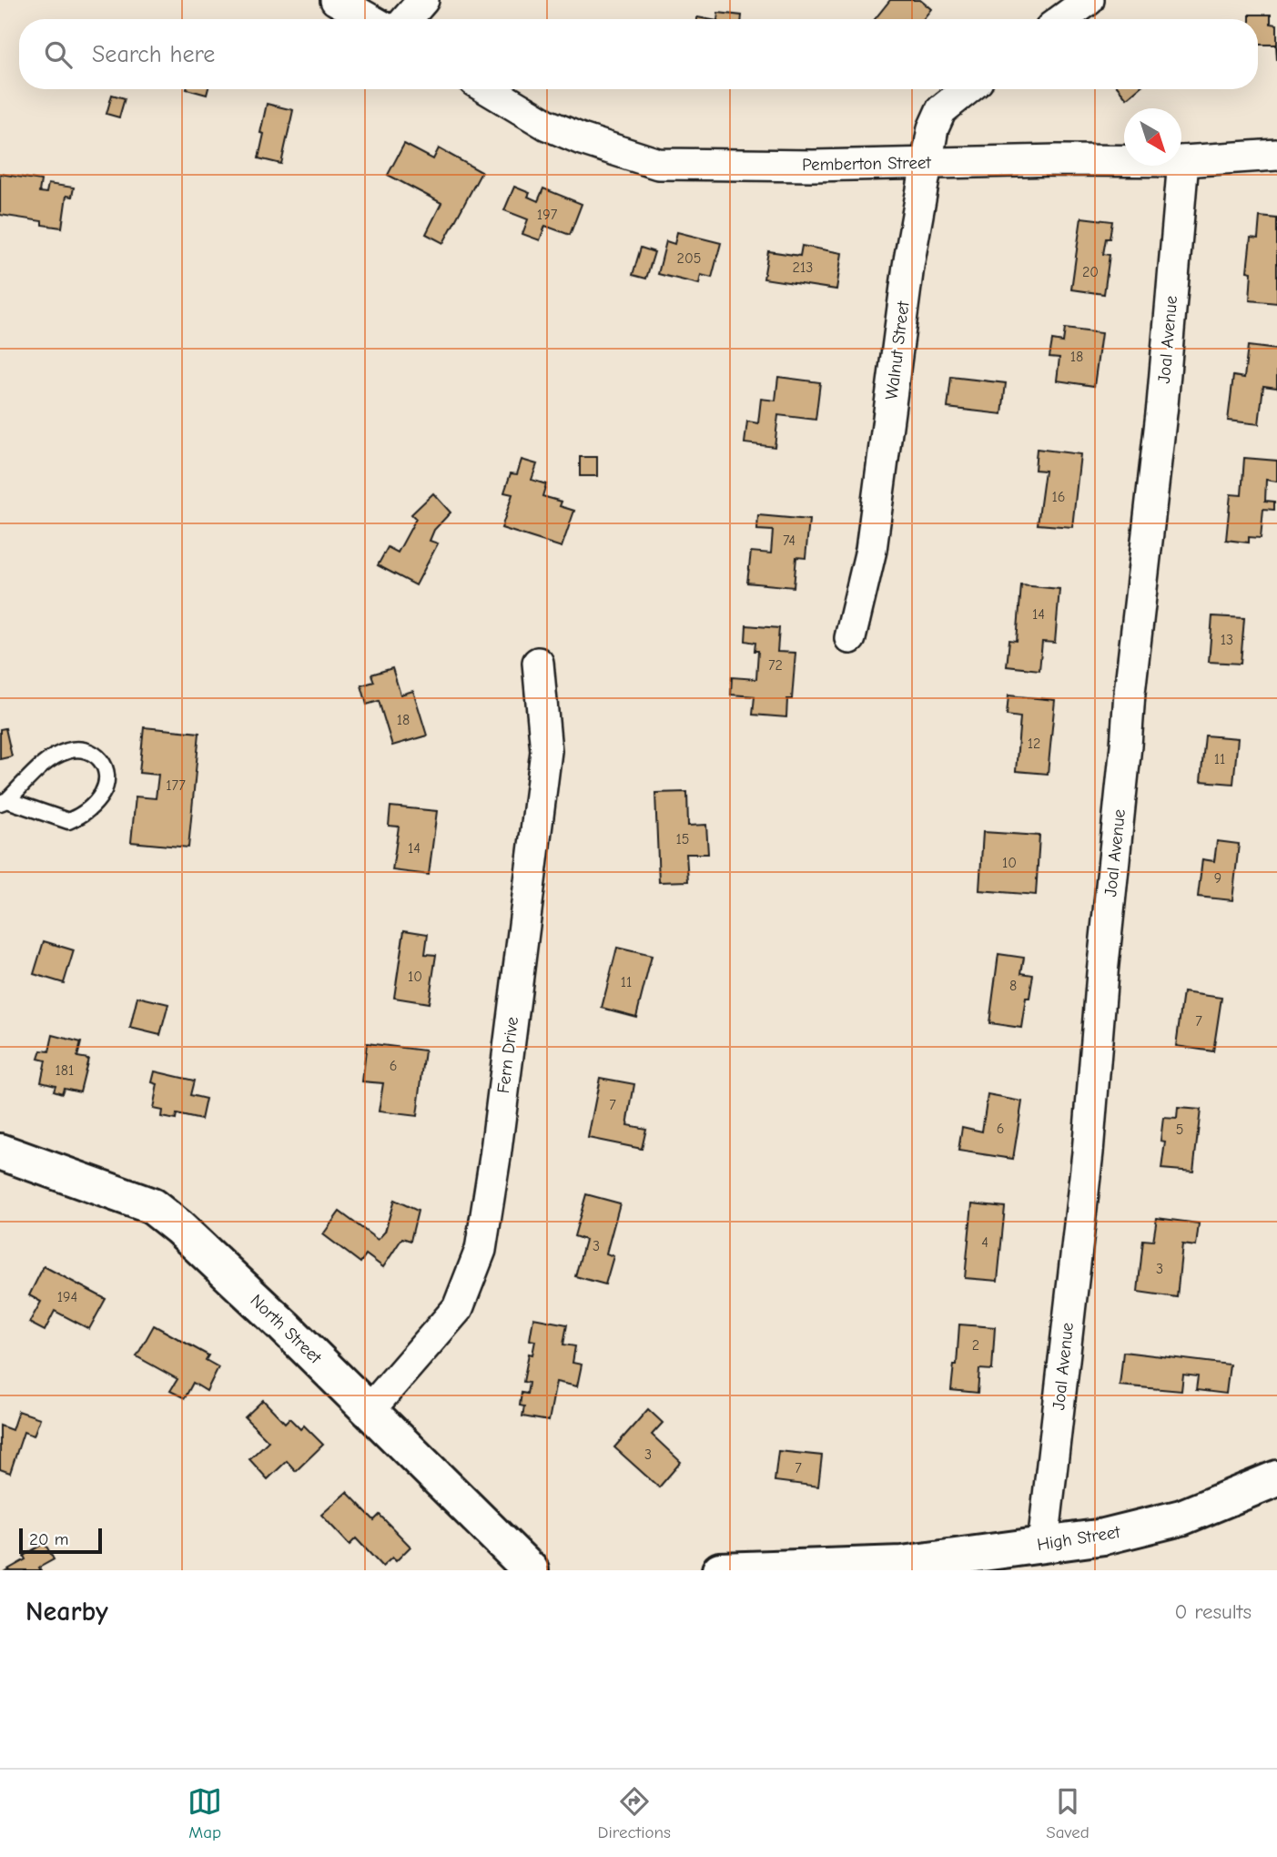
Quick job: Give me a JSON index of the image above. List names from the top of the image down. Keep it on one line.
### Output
{"streets":{"street":["Pemberton Street","Joal Avenue","Walnut Street","Fern Drive","North Street","High Street"]},"crossings":[["Pemberton Street","Joal Avenue"],["Pemberton Street","Walnut Street"],["Joal Avenue","High Street"],["Fern Drive","North Street"]],"house_numbers":["197","205","213","20","18","16","74","14","13","72","18","12","11","177","15","14","10","9","10","11","8","7","6","181","7","6","5","4","3","3","194","2","3","7"],"scale_bar":"20 m","north":"bottom right","page":{"search":"Search here","scale":"20 m","heading":["Nearby","0 results"],"nav":["Map","Directions","Saved"]}}
